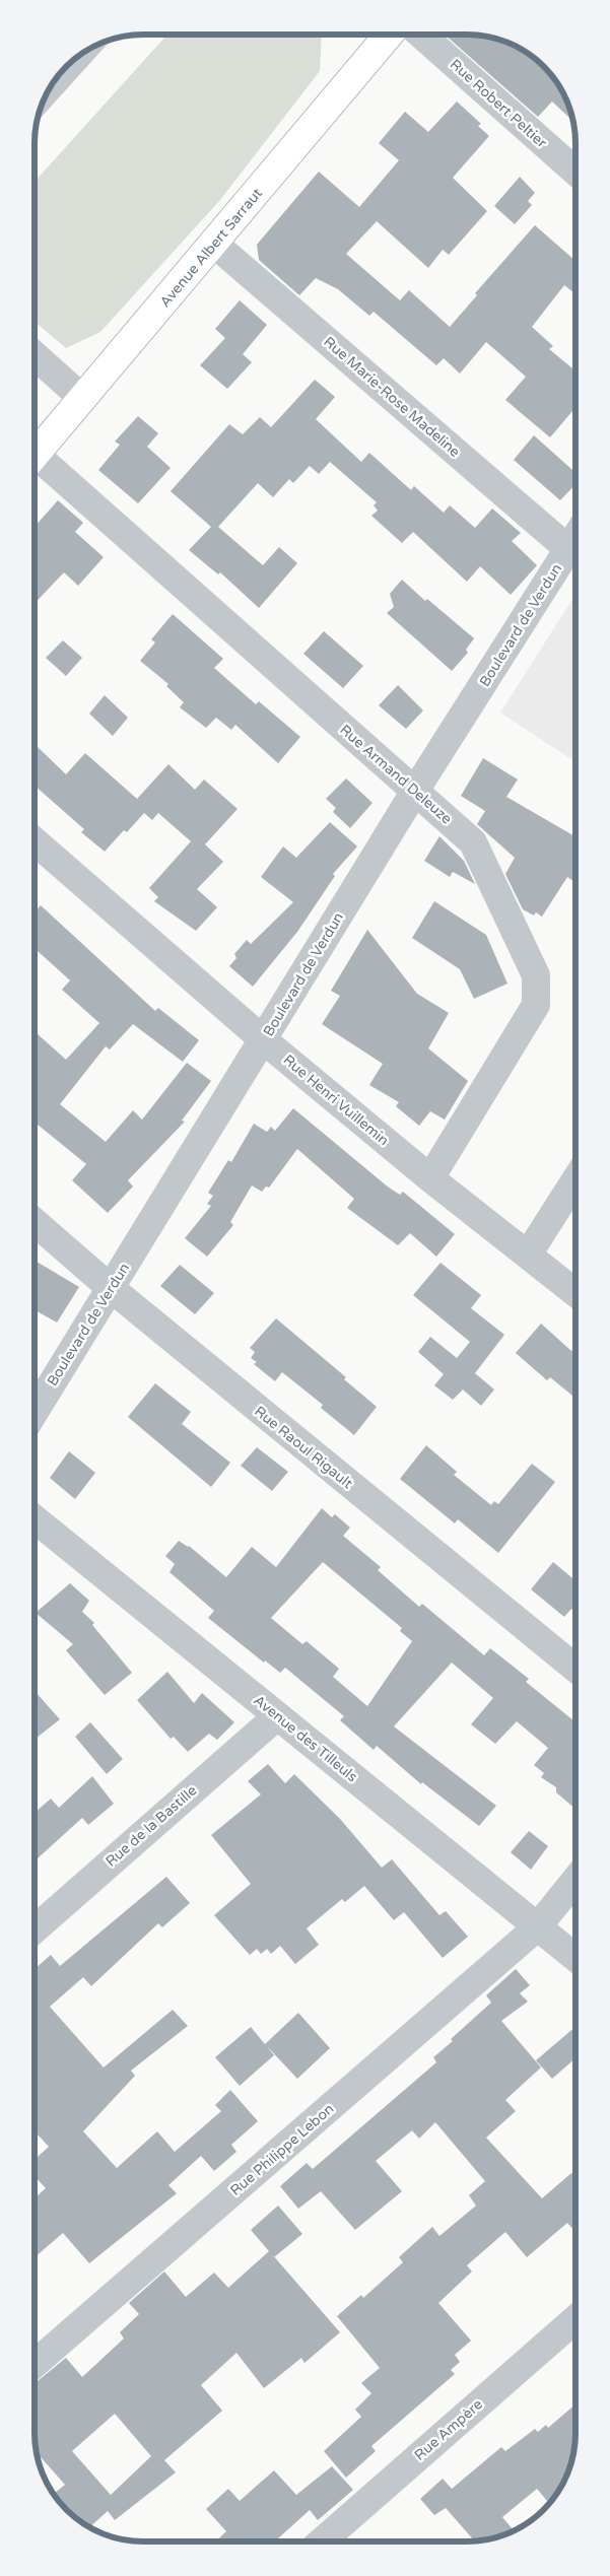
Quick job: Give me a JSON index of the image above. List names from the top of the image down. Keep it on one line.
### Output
{"streets":{"street":["Rue Robert Peltier","Avenue Albert Sarraut","Rue Marie-Rose Madeline","Boulevard de Verdun","Rue Armand Deleuze","Rue Henri Vuillemin","Rue Raoul Rigault","Avenue des Tilleuls","Rue de la Bastille","Rue Philippe Lebon","Rue Ampère"]},"crossings":[["Avenue Albert Sarraut","Rue Marie-Rose Madeline"],["Rue Marie-Rose Madeline","Boulevard de Verdun"],["Boulevard de Verdun","Rue Armand Deleuze"],["Boulevard de Verdun","Rue Henri Vuillemin"],["Boulevard de Verdun","Rue Raoul Rigault"],["Rue Armand Deleuze","Rue Henri Vuillemin"],["Avenue des Tilleuls","Rue de la Bastille"],["Avenue des Tilleuls","Rue Philippe Lebon"]]}
